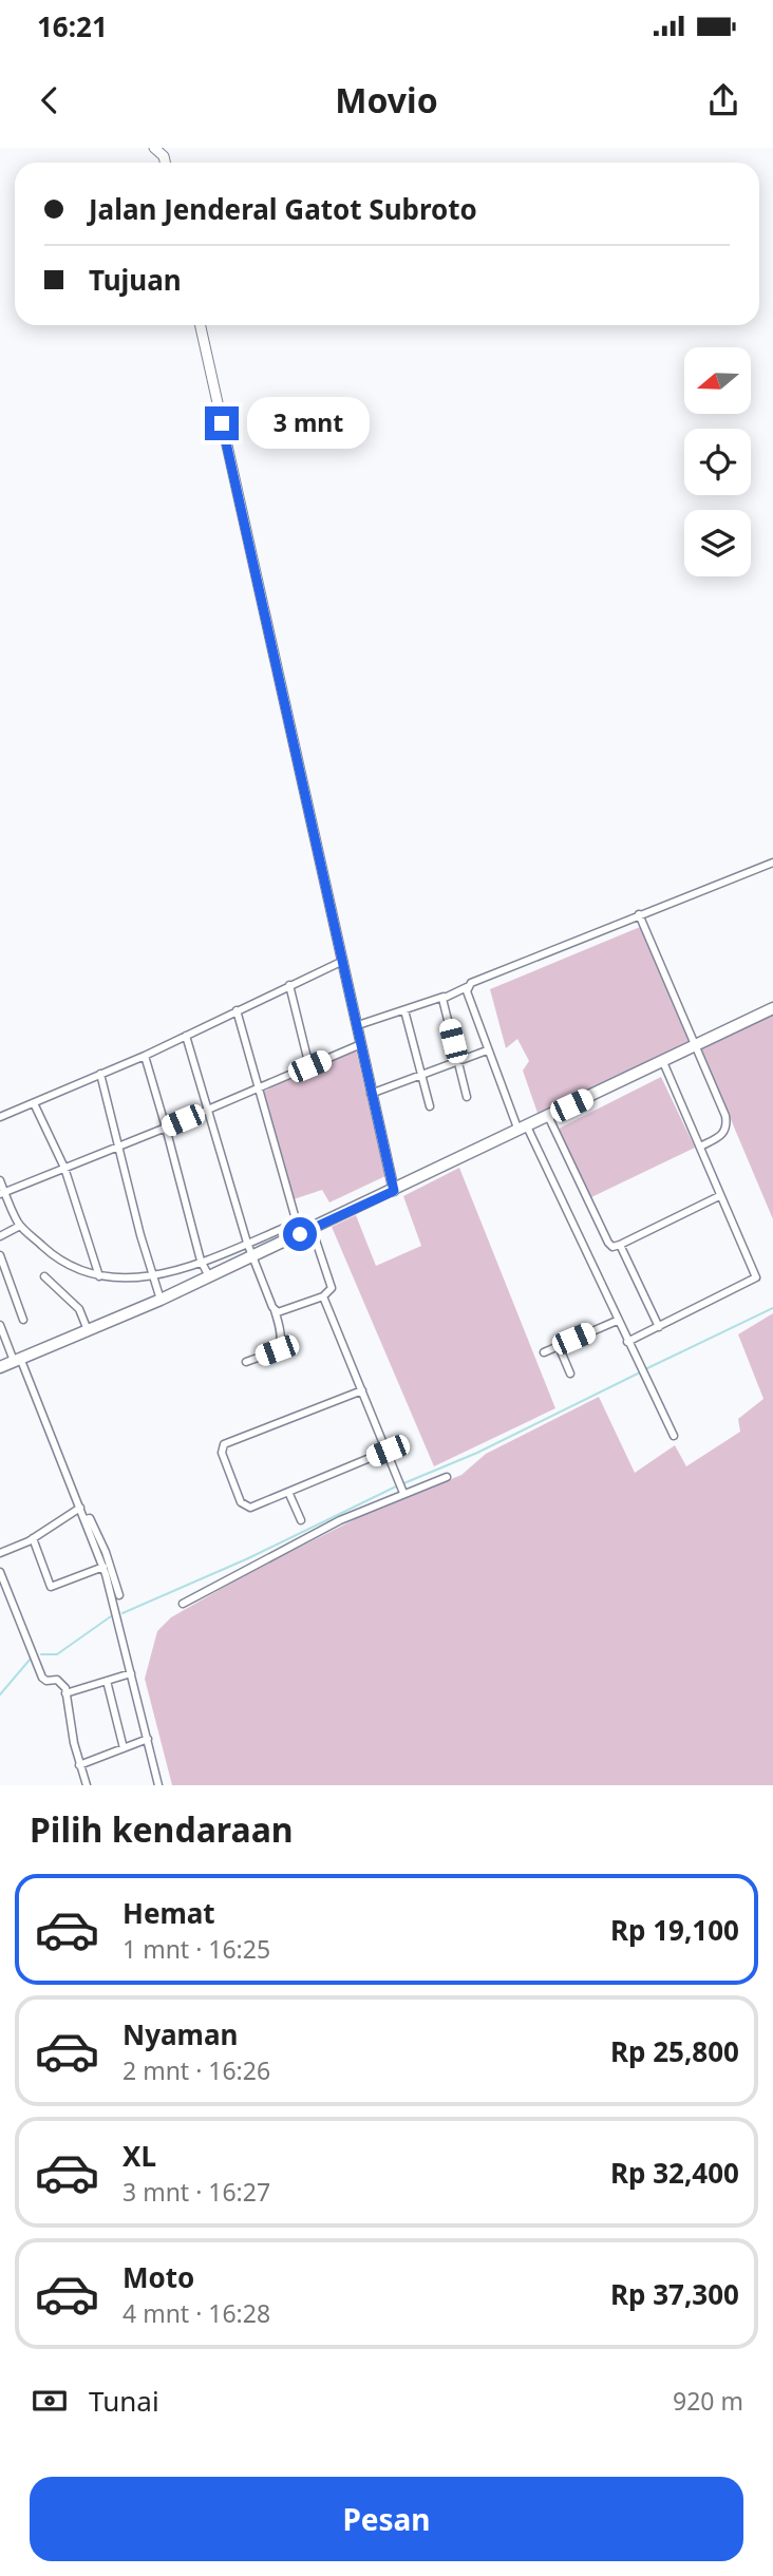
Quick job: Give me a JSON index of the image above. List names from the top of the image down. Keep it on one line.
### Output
{"north":"left","page":{"status":"16:21","header":"Movio","banner":["Jalan Jenderal Gatot Subroto","Tujuan"],"bubble":"3 mnt","heading":"Pilih kendaraan","list":[{"name":"Hemat","note":"1 mnt · 16:25","value":"Rp 19,100"},{"name":"Nyaman","note":"2 mnt · 16:26","value":"Rp 25,800"},{"name":"XL","note":"3 mnt · 16:27","value":"Rp 32,400"},{"name":"Moto","note":"4 mnt · 16:28","value":"Rp 37,300"}],"pay":["Tunai","920 m"],"buttons":"Pesan"}}
